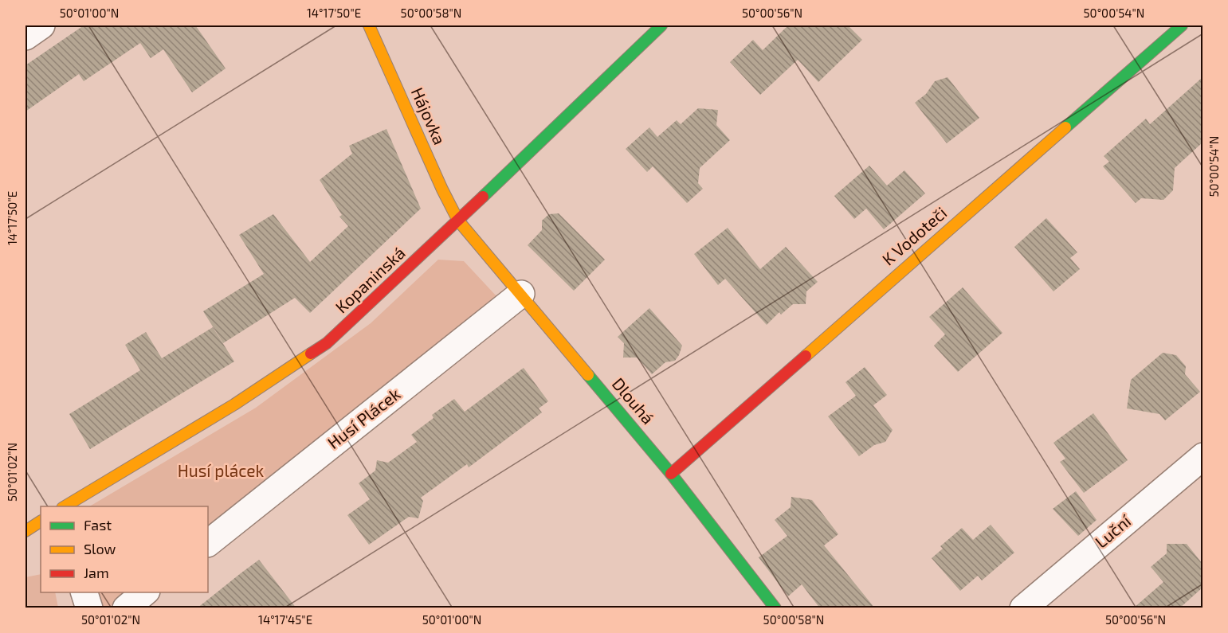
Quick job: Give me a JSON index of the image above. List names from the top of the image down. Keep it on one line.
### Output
{"streets":{"street":["Hájovka","K Vodoteči","Kopaninská","Dlouhá","Husí Plácek","Luční"]},"crossings":[["Hájovka","Kopaninská"],["Hájovka","Dlouhá"],["K Vodoteči","Dlouhá"],["Kopaninská","Dlouhá"],["Dlouhá","Husí Plácek"]],"parks":["Husí plácek"],"legend":["Fast","Slow","Jam"],"coordinates":["50°01'00\"N","14°17'50\"E","50°00'58\"N","50°00'56\"N","50°00'54\"N","50°01'02\"N","14°17'45\"E"]}
